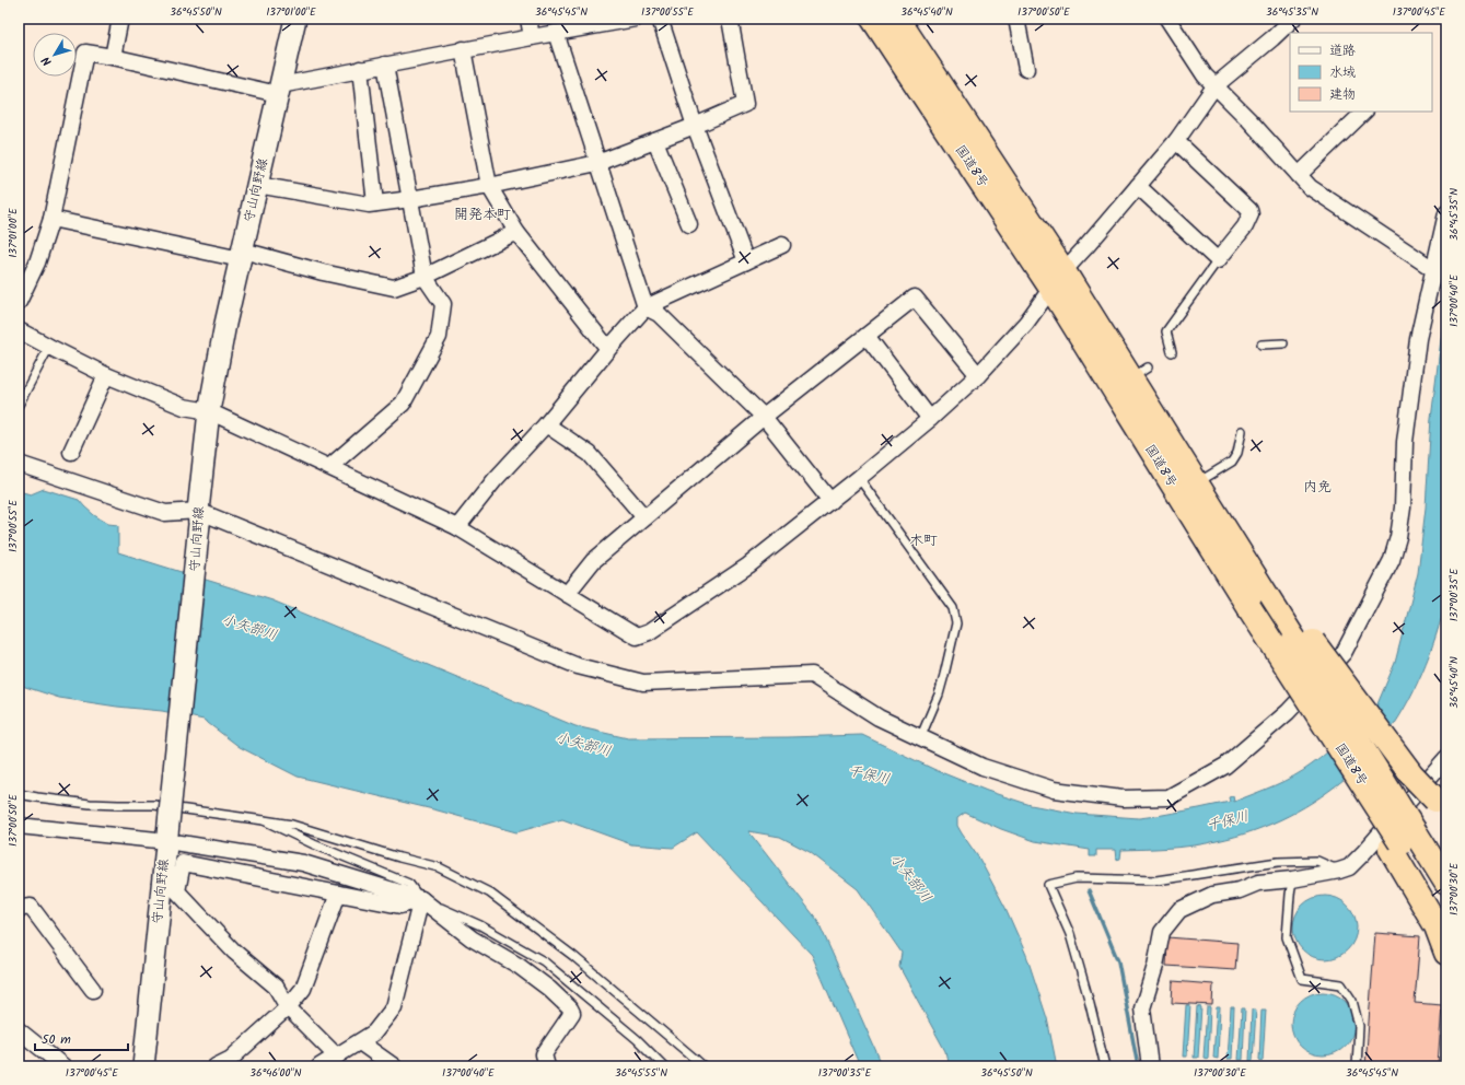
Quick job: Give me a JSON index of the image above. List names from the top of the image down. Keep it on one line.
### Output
{"streets":{"highway":["国道8号"],"main road":["守山向野線"]},"districts":["開発本町","内免","木町"],"water":["小矢部川","千保川"],"legend":["道路","水域","建物"],"scale_bar":"50 m","north":"bottom left","coordinates":["36°45'50\"N","137°01'00\"E","36°45'45\"N","137°00'55\"E","36°45'40\"N","137°00'50\"E","36°45'35\"N","137°00'45\"E","137°00'40\"E","137°00'35\"E","137°00'30\"E","36°46'00\"N","36°45'55\"N"]}
